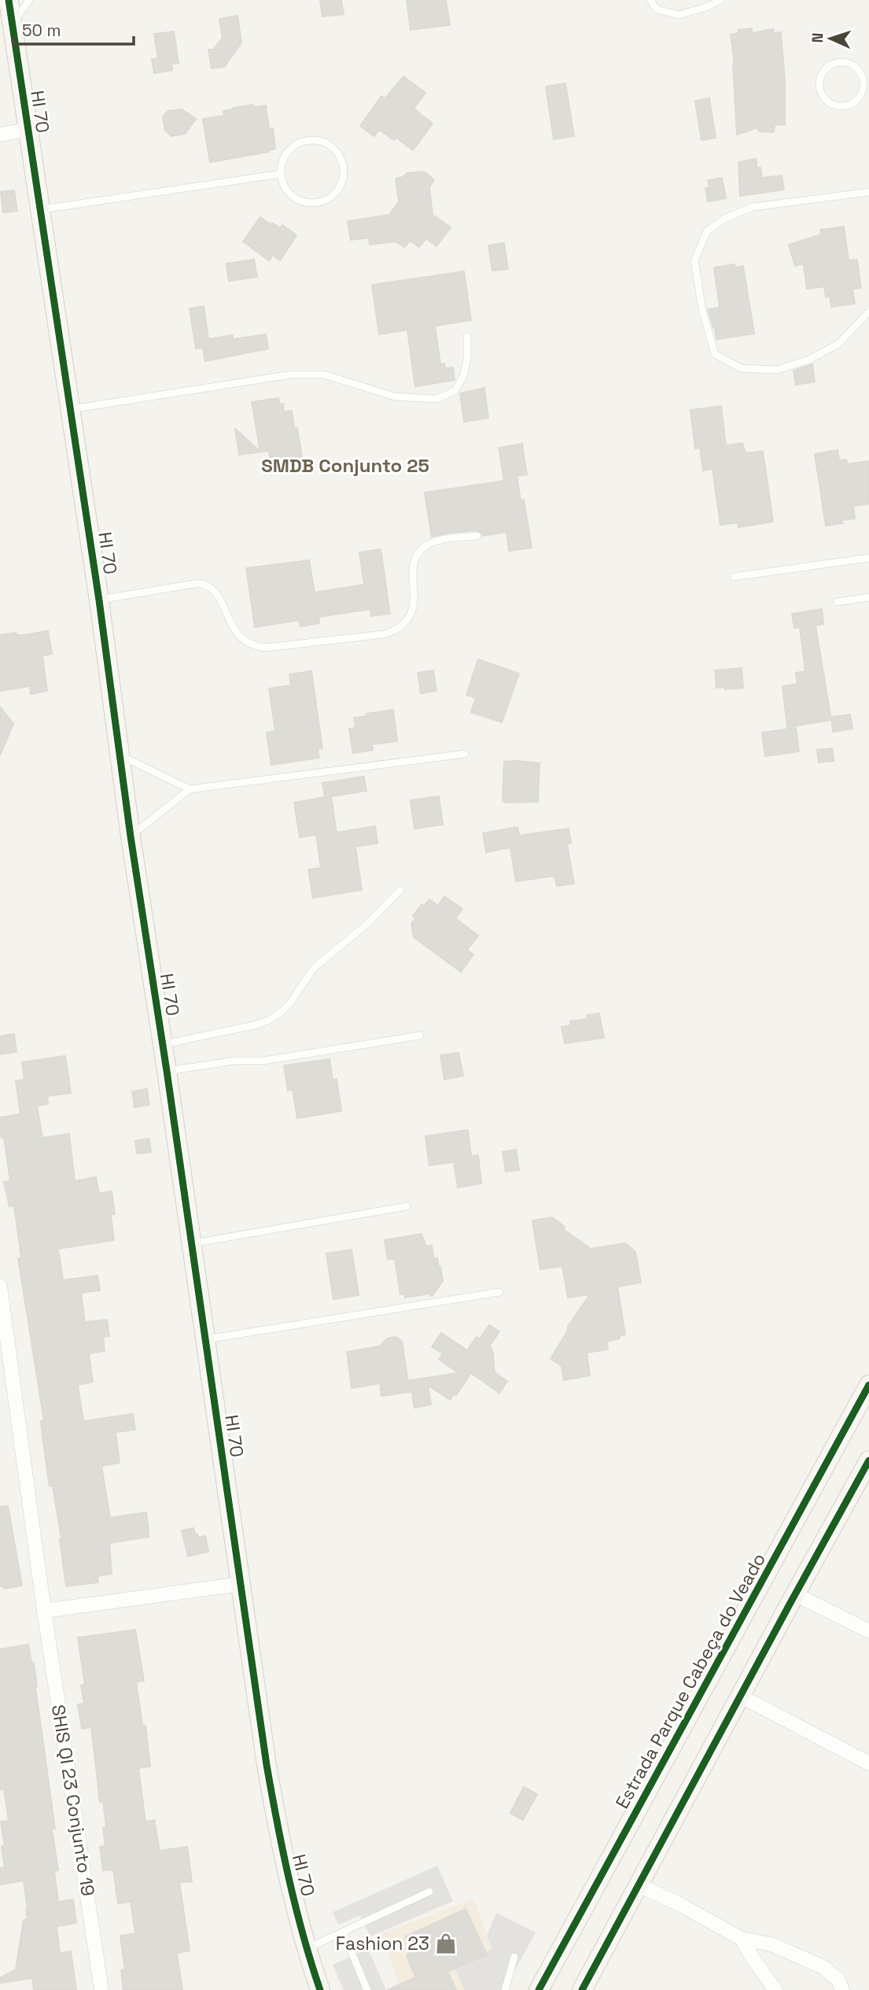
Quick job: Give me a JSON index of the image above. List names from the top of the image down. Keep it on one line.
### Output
{"streets":{"street":["HI 70","Estrada Parque Cabeça do Veado","SHIS QI 23 Conjunto 19"]},"districts":["SMDB Conjunto 25"],"places":{"shop":["Fashion 23"]},"scale_bar":"50 m","north":"left"}
